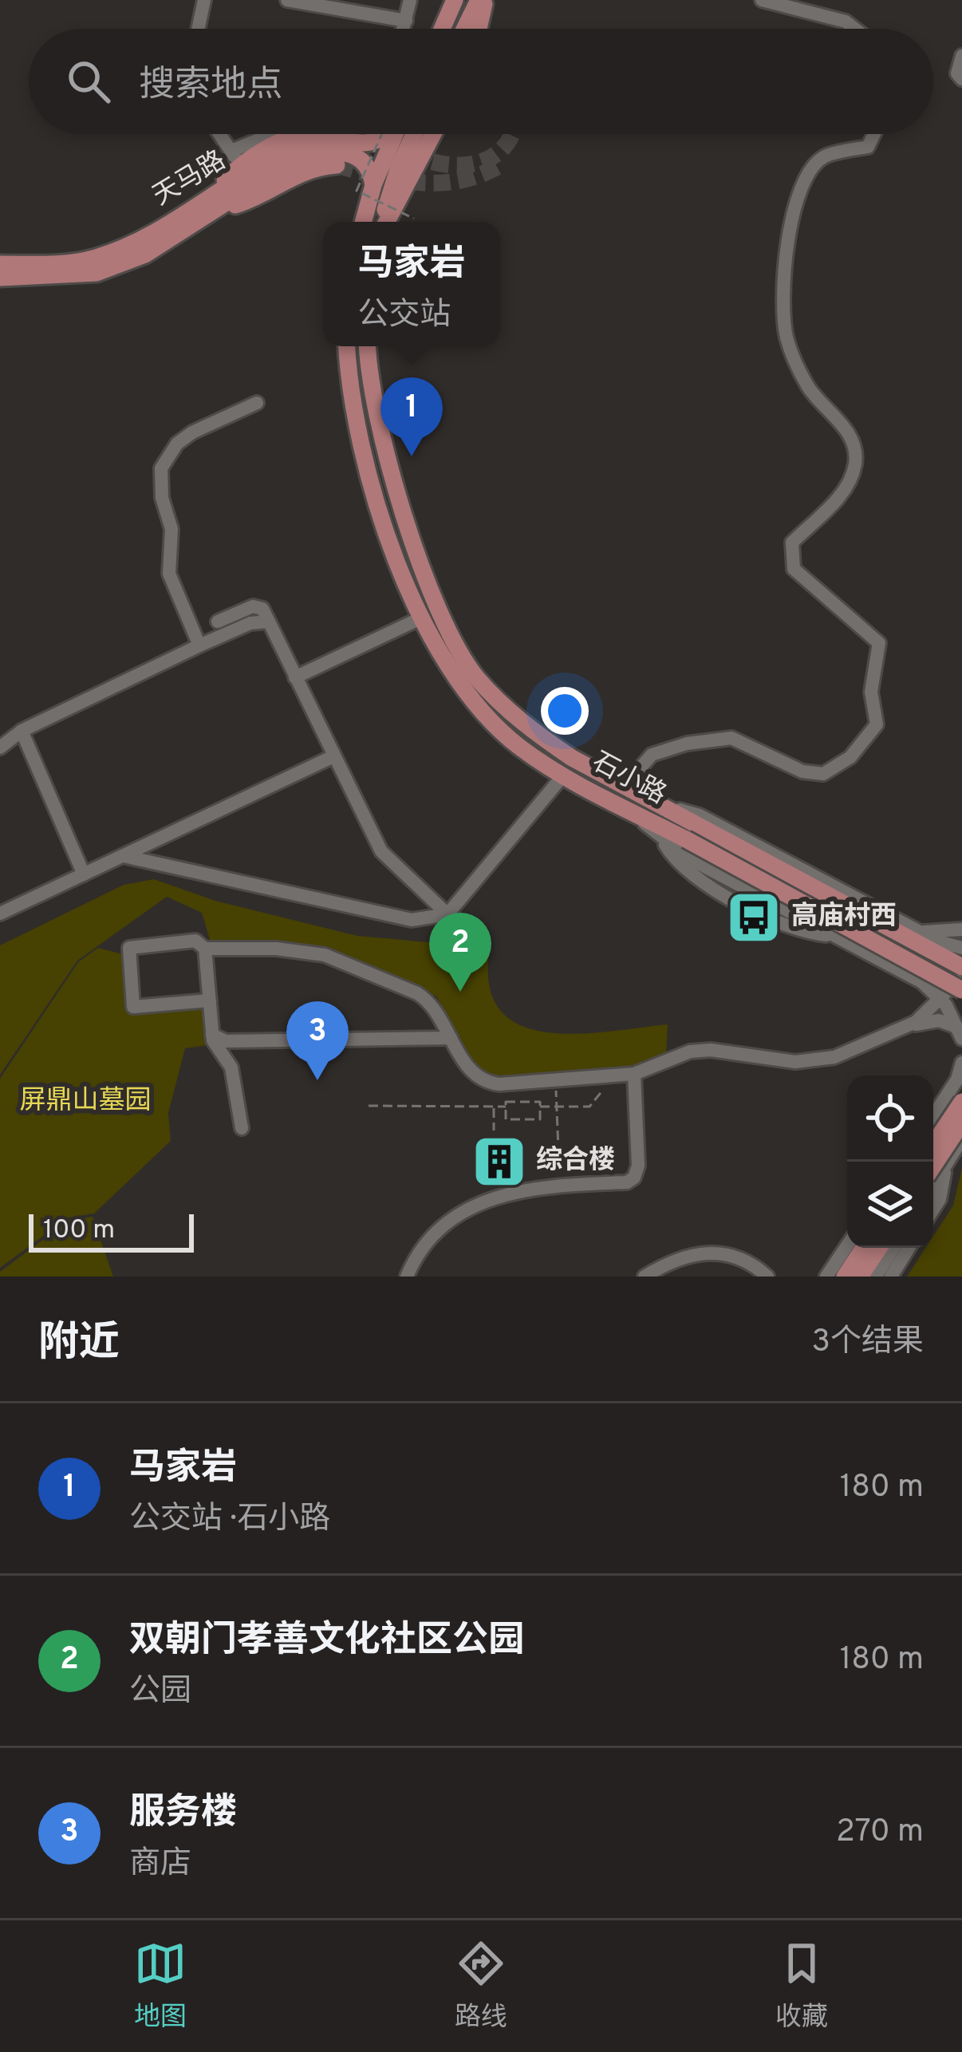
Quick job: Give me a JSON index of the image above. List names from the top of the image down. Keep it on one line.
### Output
{"streets":{"main road":["天马路","石小路"]},"parks":["屏鼎山墓园"],"places":{"bus stop":["高庙村西"],"building":["综合楼"]},"scale_bar":"100 m","page":{"search":"搜索地点","popup":["马家岩","公交站"],"pins":["1","2","3"],"scale":"100 m","heading":["附近","3个结果"],"list":[{"mark":"1","name":"马家岩","note":"公交站 · 石小路","value":"180 m"},{"mark":"2","name":"双朝门孝善文化社区公园","note":"公园","value":"180 m"},{"mark":"3","name":"服务楼","note":"商店","value":"270 m"}],"nav":["地图","路线","收藏"]}}
